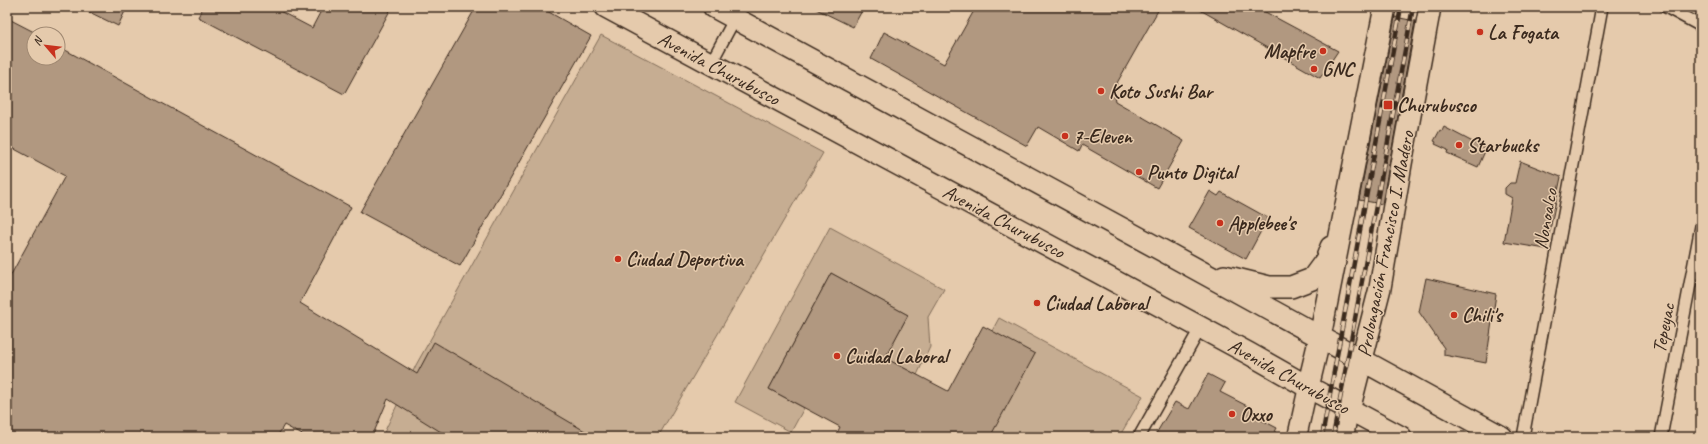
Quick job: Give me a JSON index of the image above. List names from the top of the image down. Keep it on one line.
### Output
{"streets":{"highway":["Avenida Churubusco","Prolongación Francisco I. Madero"],"street":["Nonoalco","Tepeyac"]},"crossings":[["Avenida Churubusco","Prolongación Francisco I. Madero"]],"places":{"other":["La Fogata","Mapfre","GNC","Koto Sushi Bar","7-Eleven","Starbucks","Punto Digital","Applebee's","Ciudad Deportiva","Ciudad Laboral","Chili's","Cuidad Laboral","Oxxo"],"transit":["Churubusco"]},"north":"top left"}
